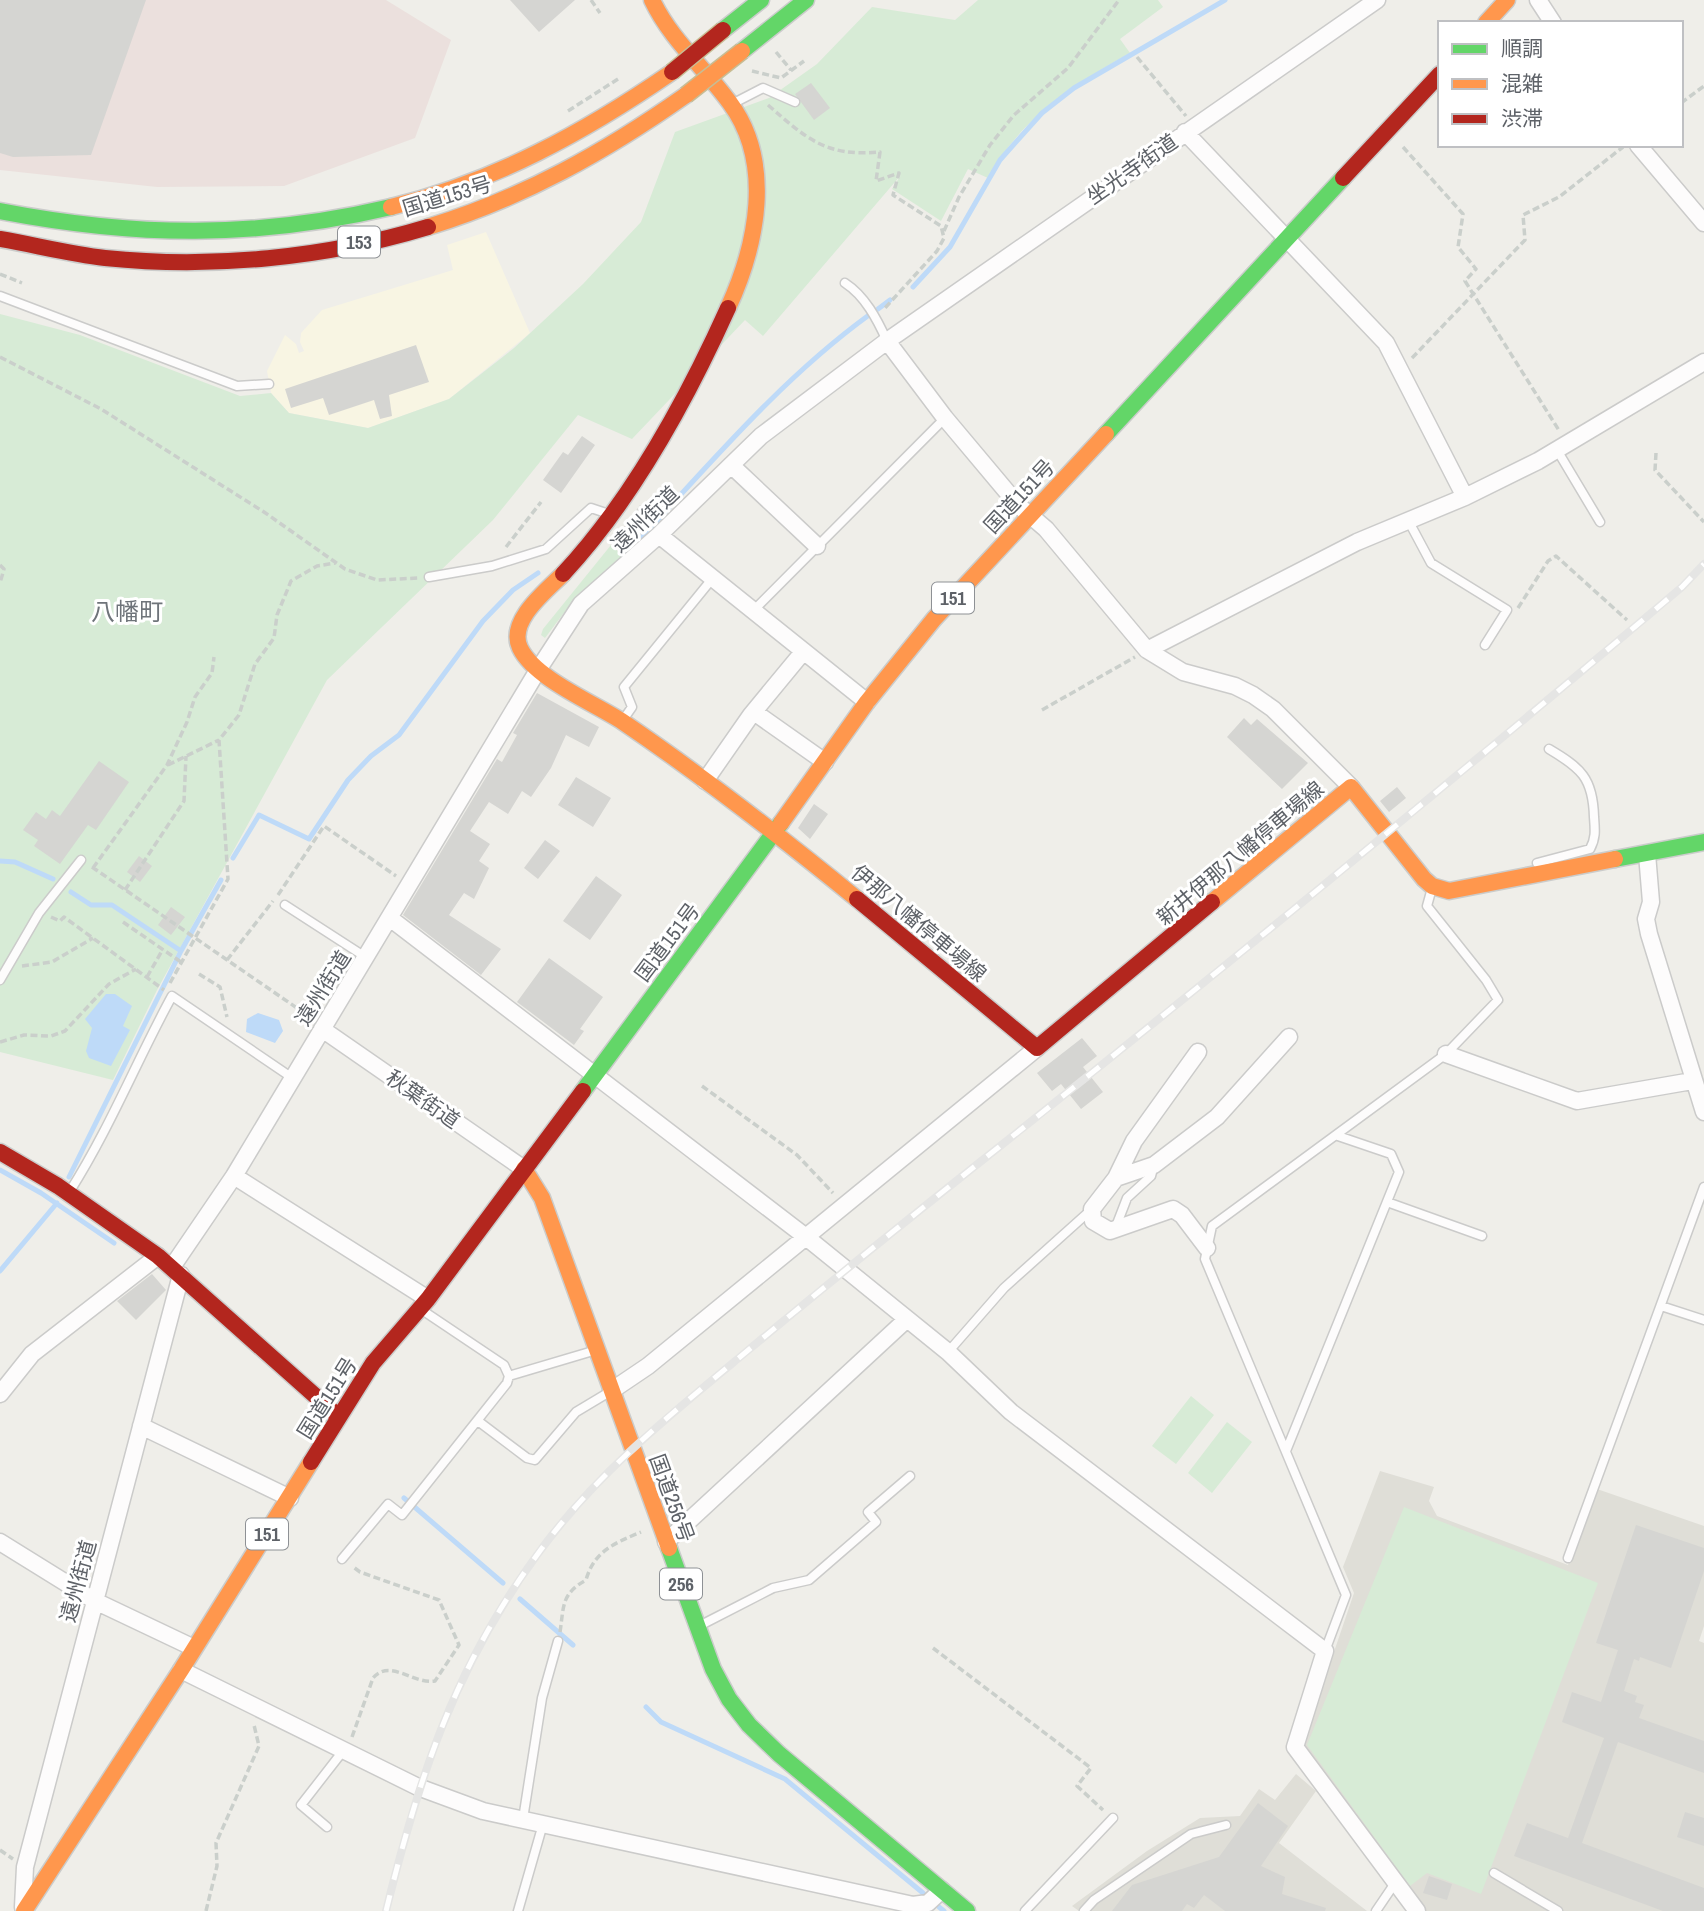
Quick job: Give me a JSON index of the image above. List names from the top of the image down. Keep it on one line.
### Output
{"streets":{"main road":["国道153号","153","国道151号","151","新井伊那八幡停車場線","伊那八幡停車場線","国道256号","256"],"street":["坐光寺街道","遠州街道","秋葉街道"]},"crossings":[["坐光寺街道","遠州街道"],["国道151号","遠州街道"],["国道151号","伊那八幡停車場線"],["国道151号","秋葉街道"],["国道151号","国道256号"],["遠州街道","伊那八幡停車場線"],["遠州街道","秋葉街道"],["新井伊那八幡停車場線","伊那八幡停車場線"],["秋葉街道","国道256号"]],"districts":["八幡町"],"legend":["順調","混雑","渋滞"]}
